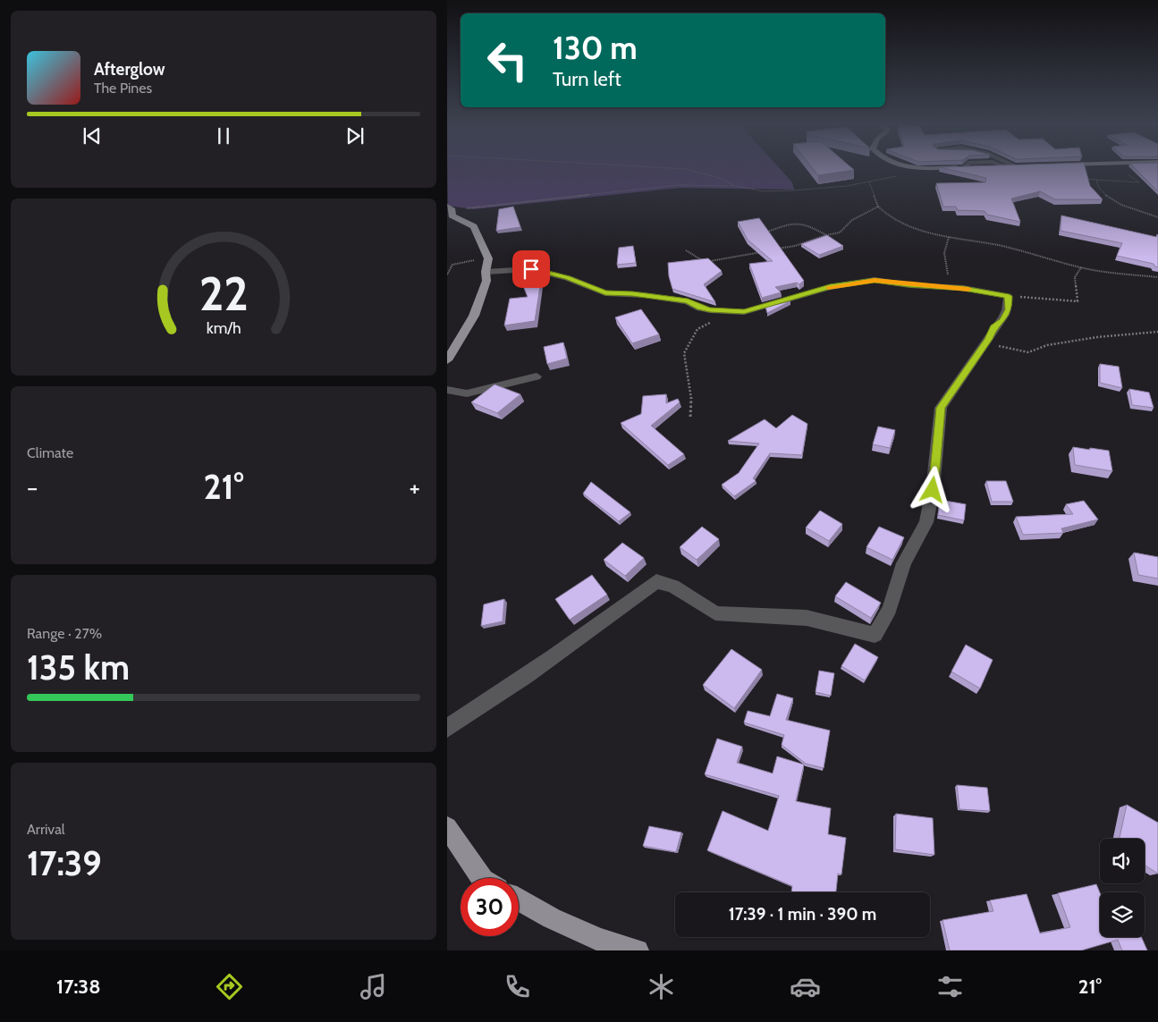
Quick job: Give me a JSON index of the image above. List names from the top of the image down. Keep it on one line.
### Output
{"page":{"turn":["130 m","Turn left"],"song":["Afterglow","The Pines"],"tile":["Climate",["Range · 27%","135 km"],["Arrival","17:39"]],"heat":["−","21°","+"],"limit":"30","trip":"17:39 · 1 min · 390 m","tabs":["17:38","21°"],"gauge":["22","km/h"]}}
